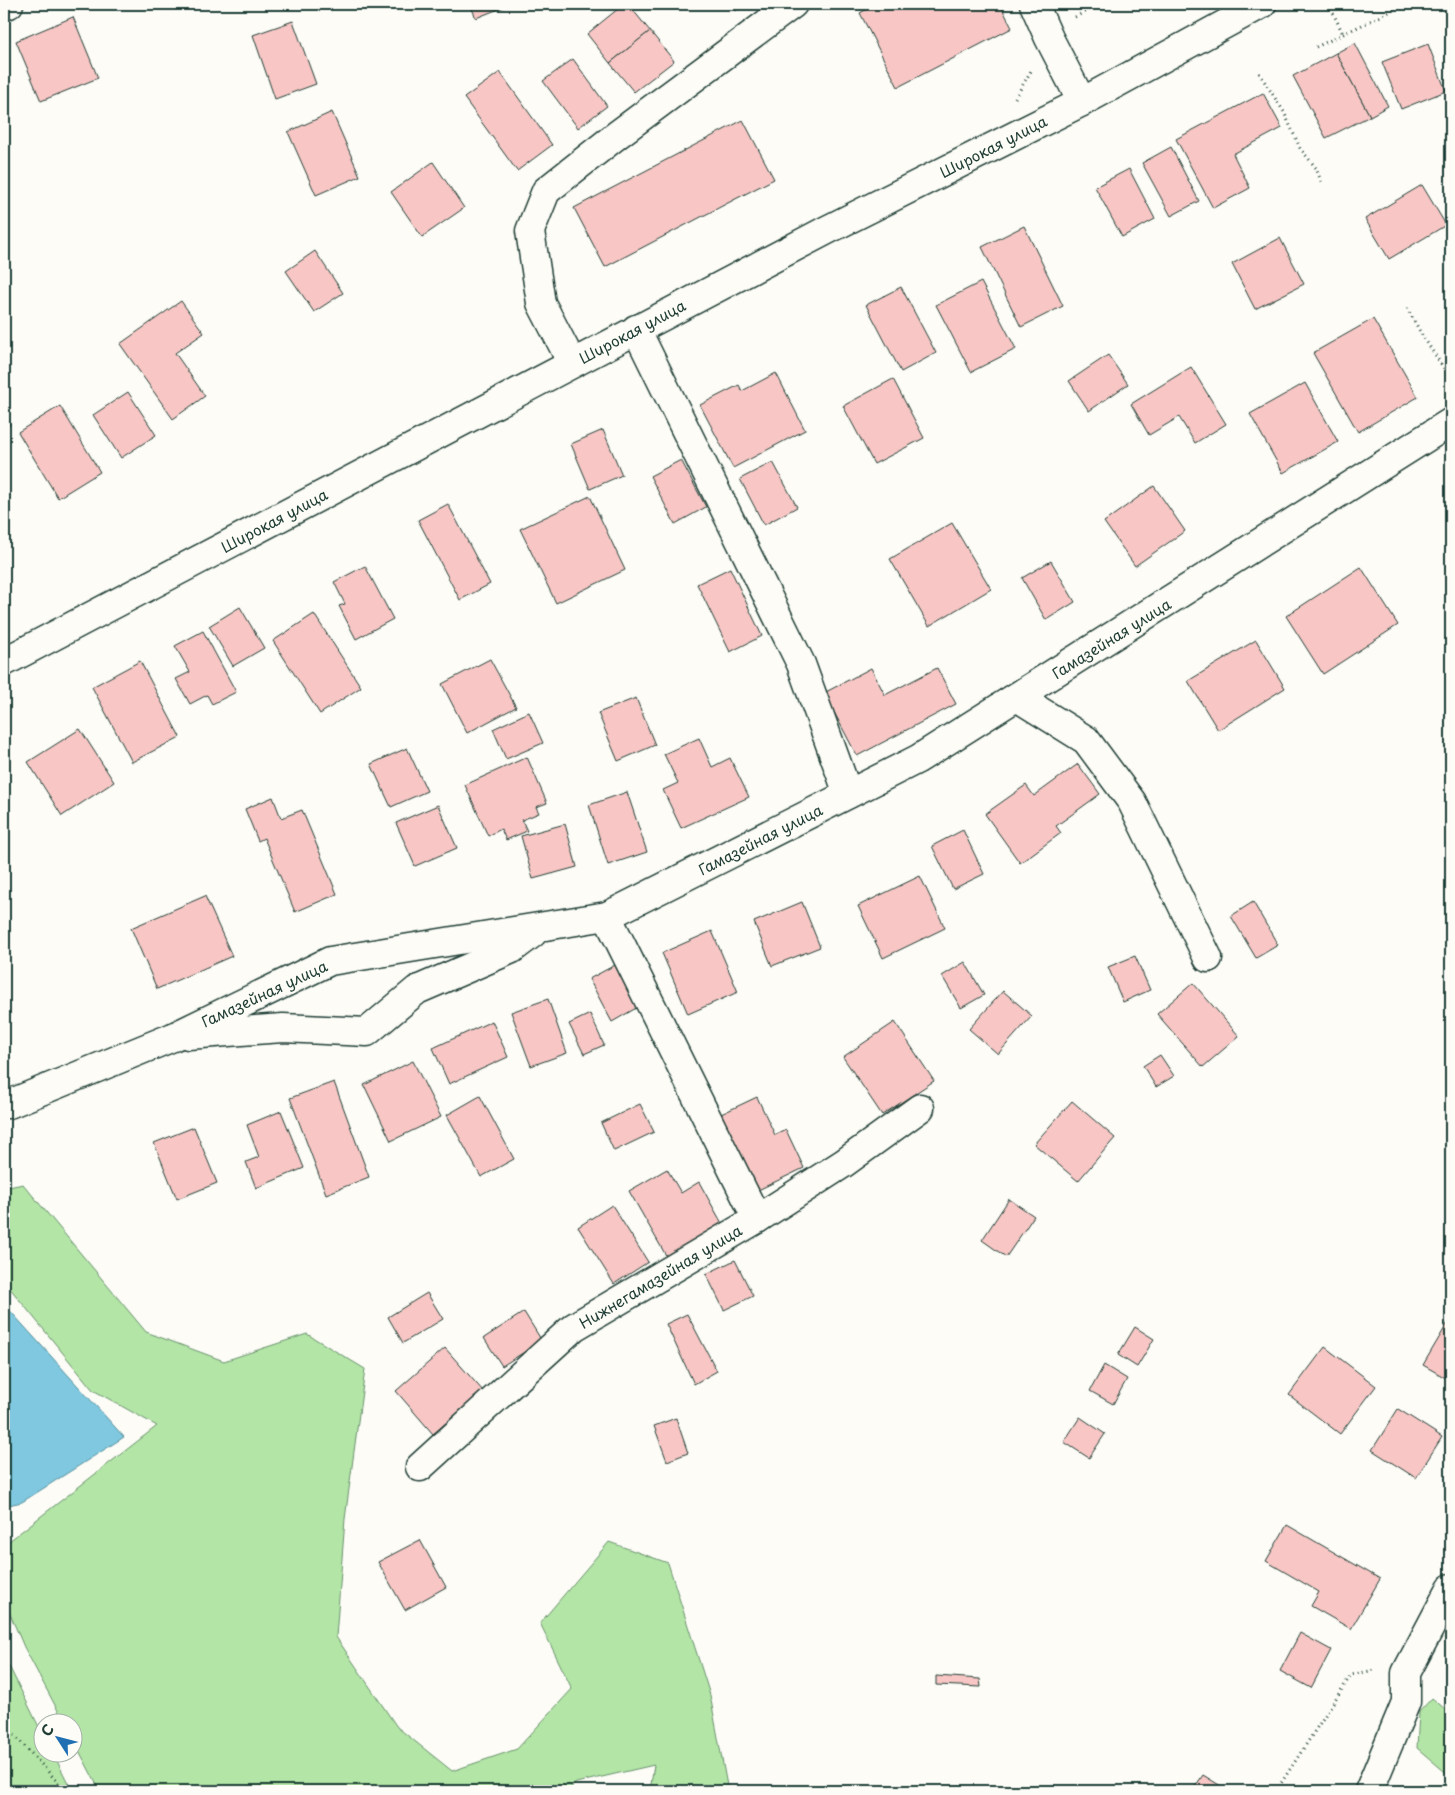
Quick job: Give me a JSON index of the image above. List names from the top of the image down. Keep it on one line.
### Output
{"streets":{"street":["Широкая улица","Гамазейная улица","Нижнегамазейная улица"]},"north":"top left"}
